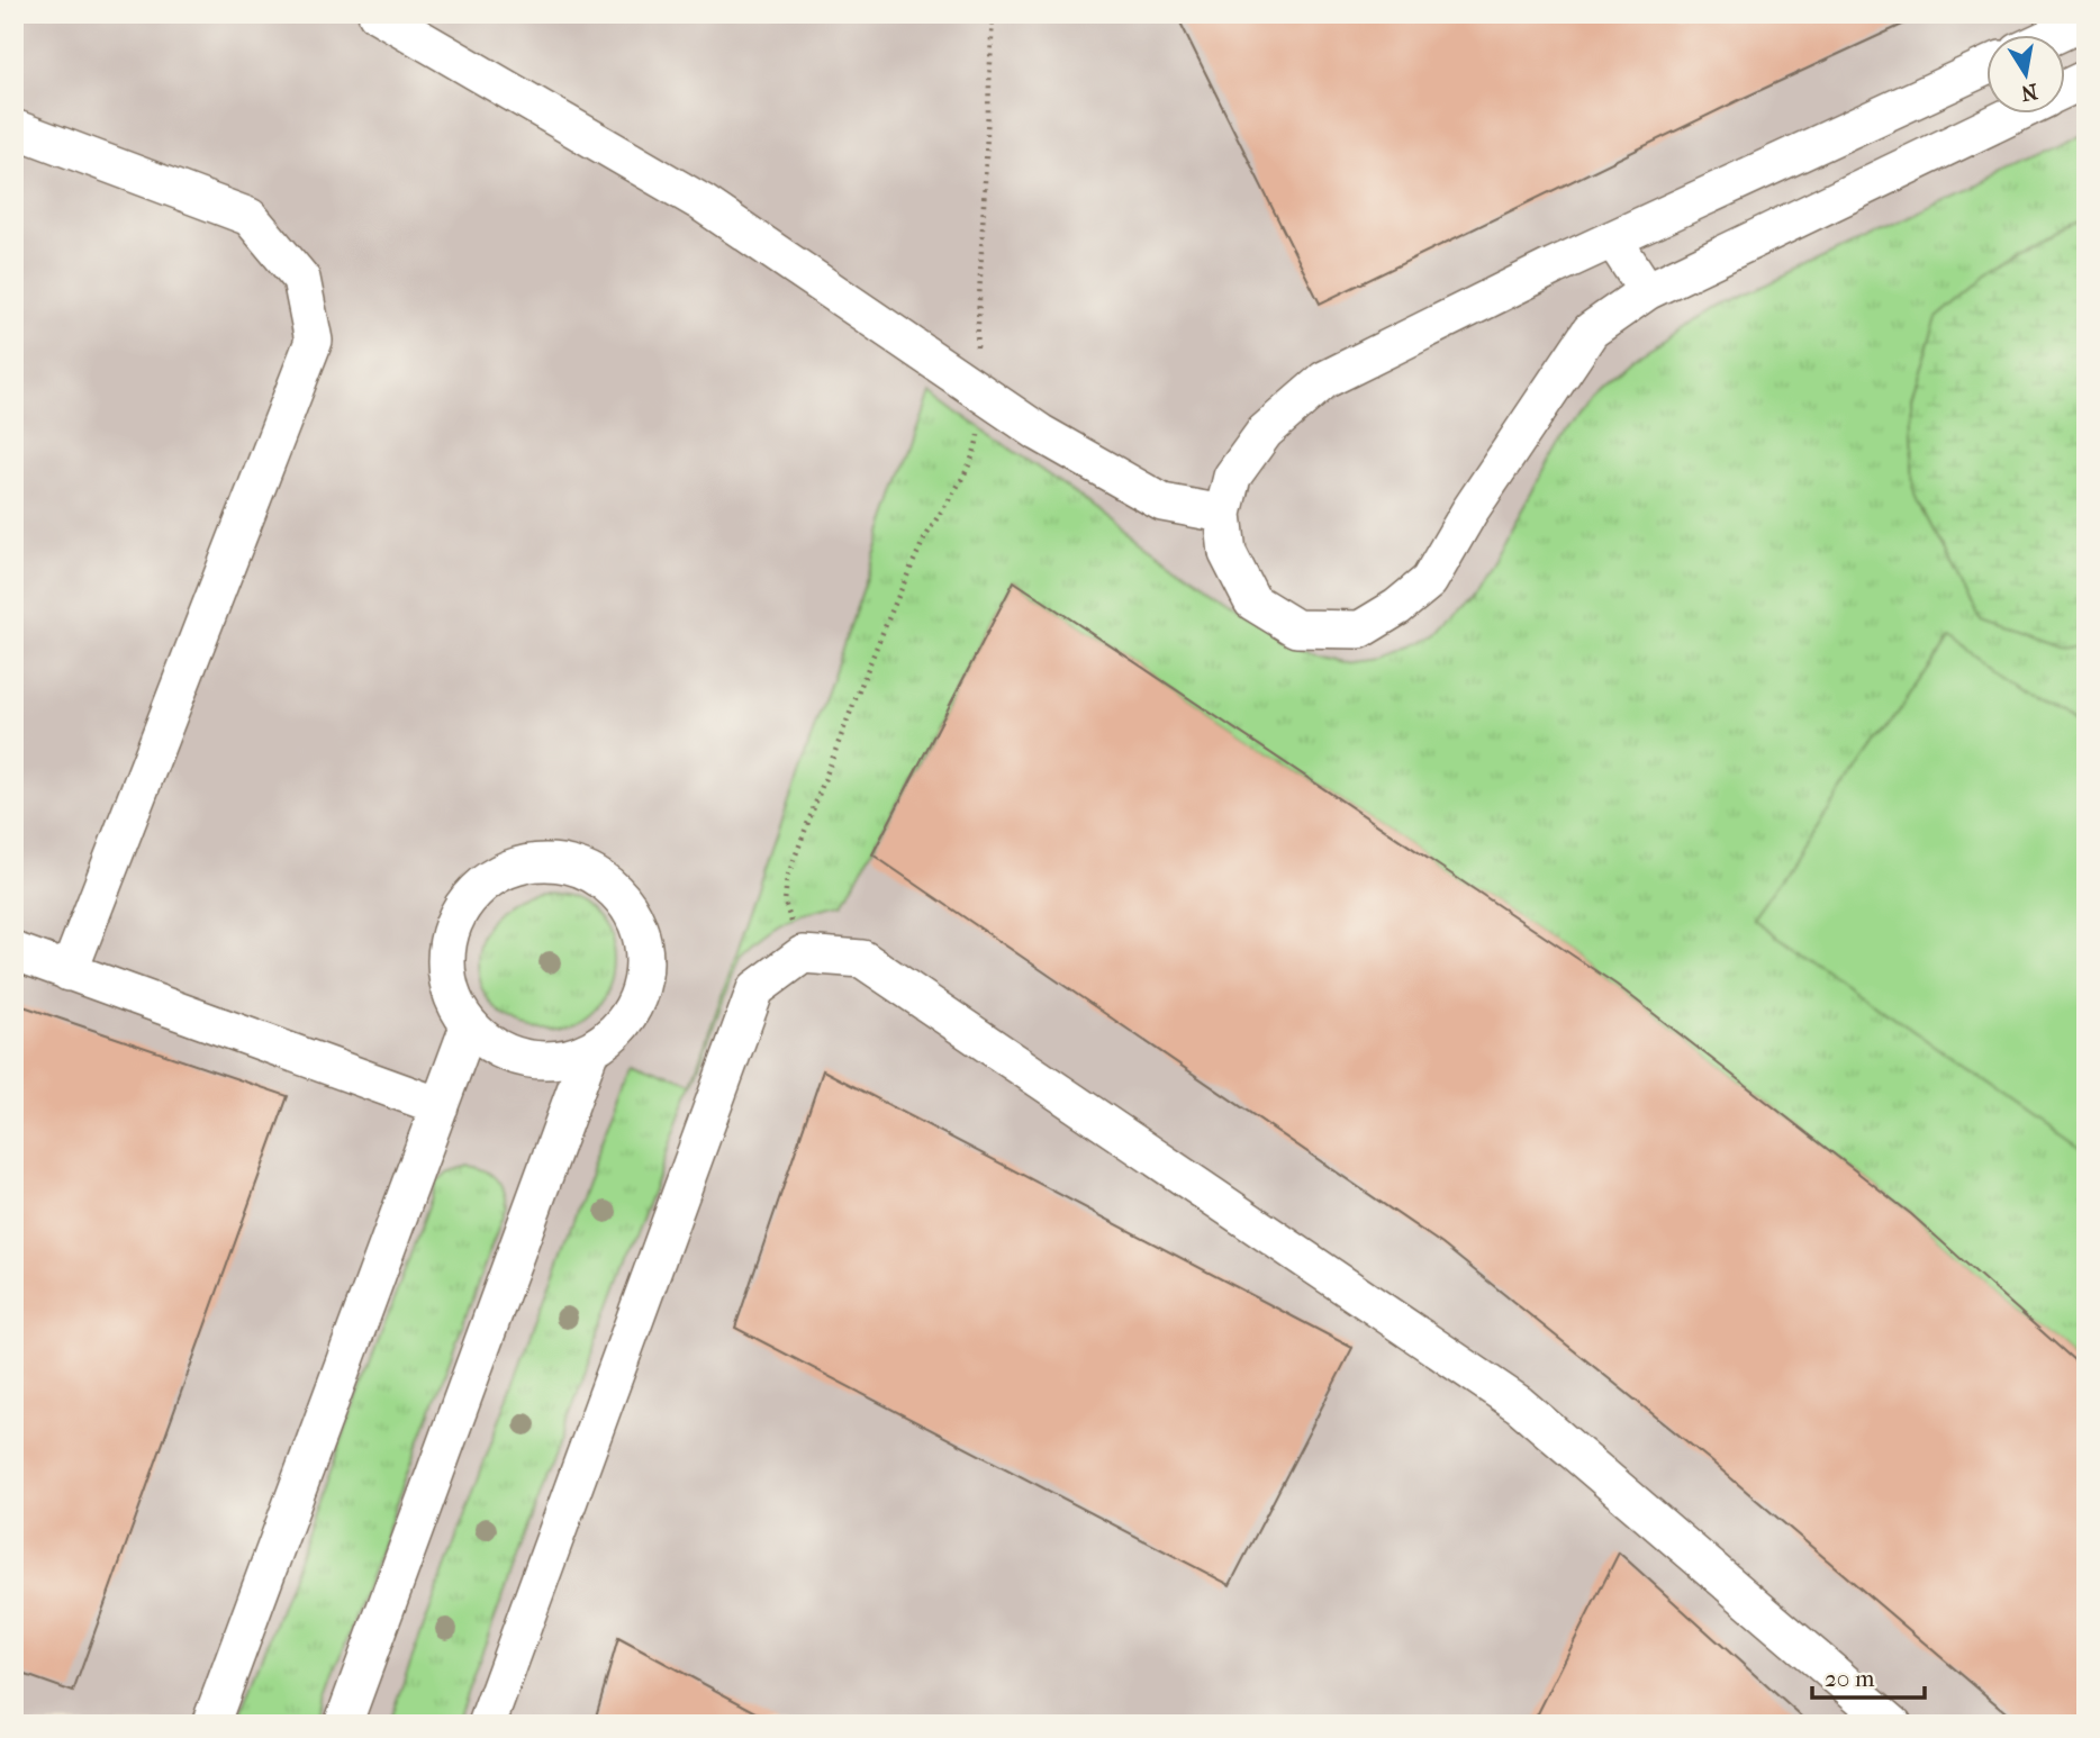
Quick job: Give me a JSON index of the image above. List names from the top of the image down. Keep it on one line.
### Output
{"scale_bar":"20 m","north":"bottom"}
